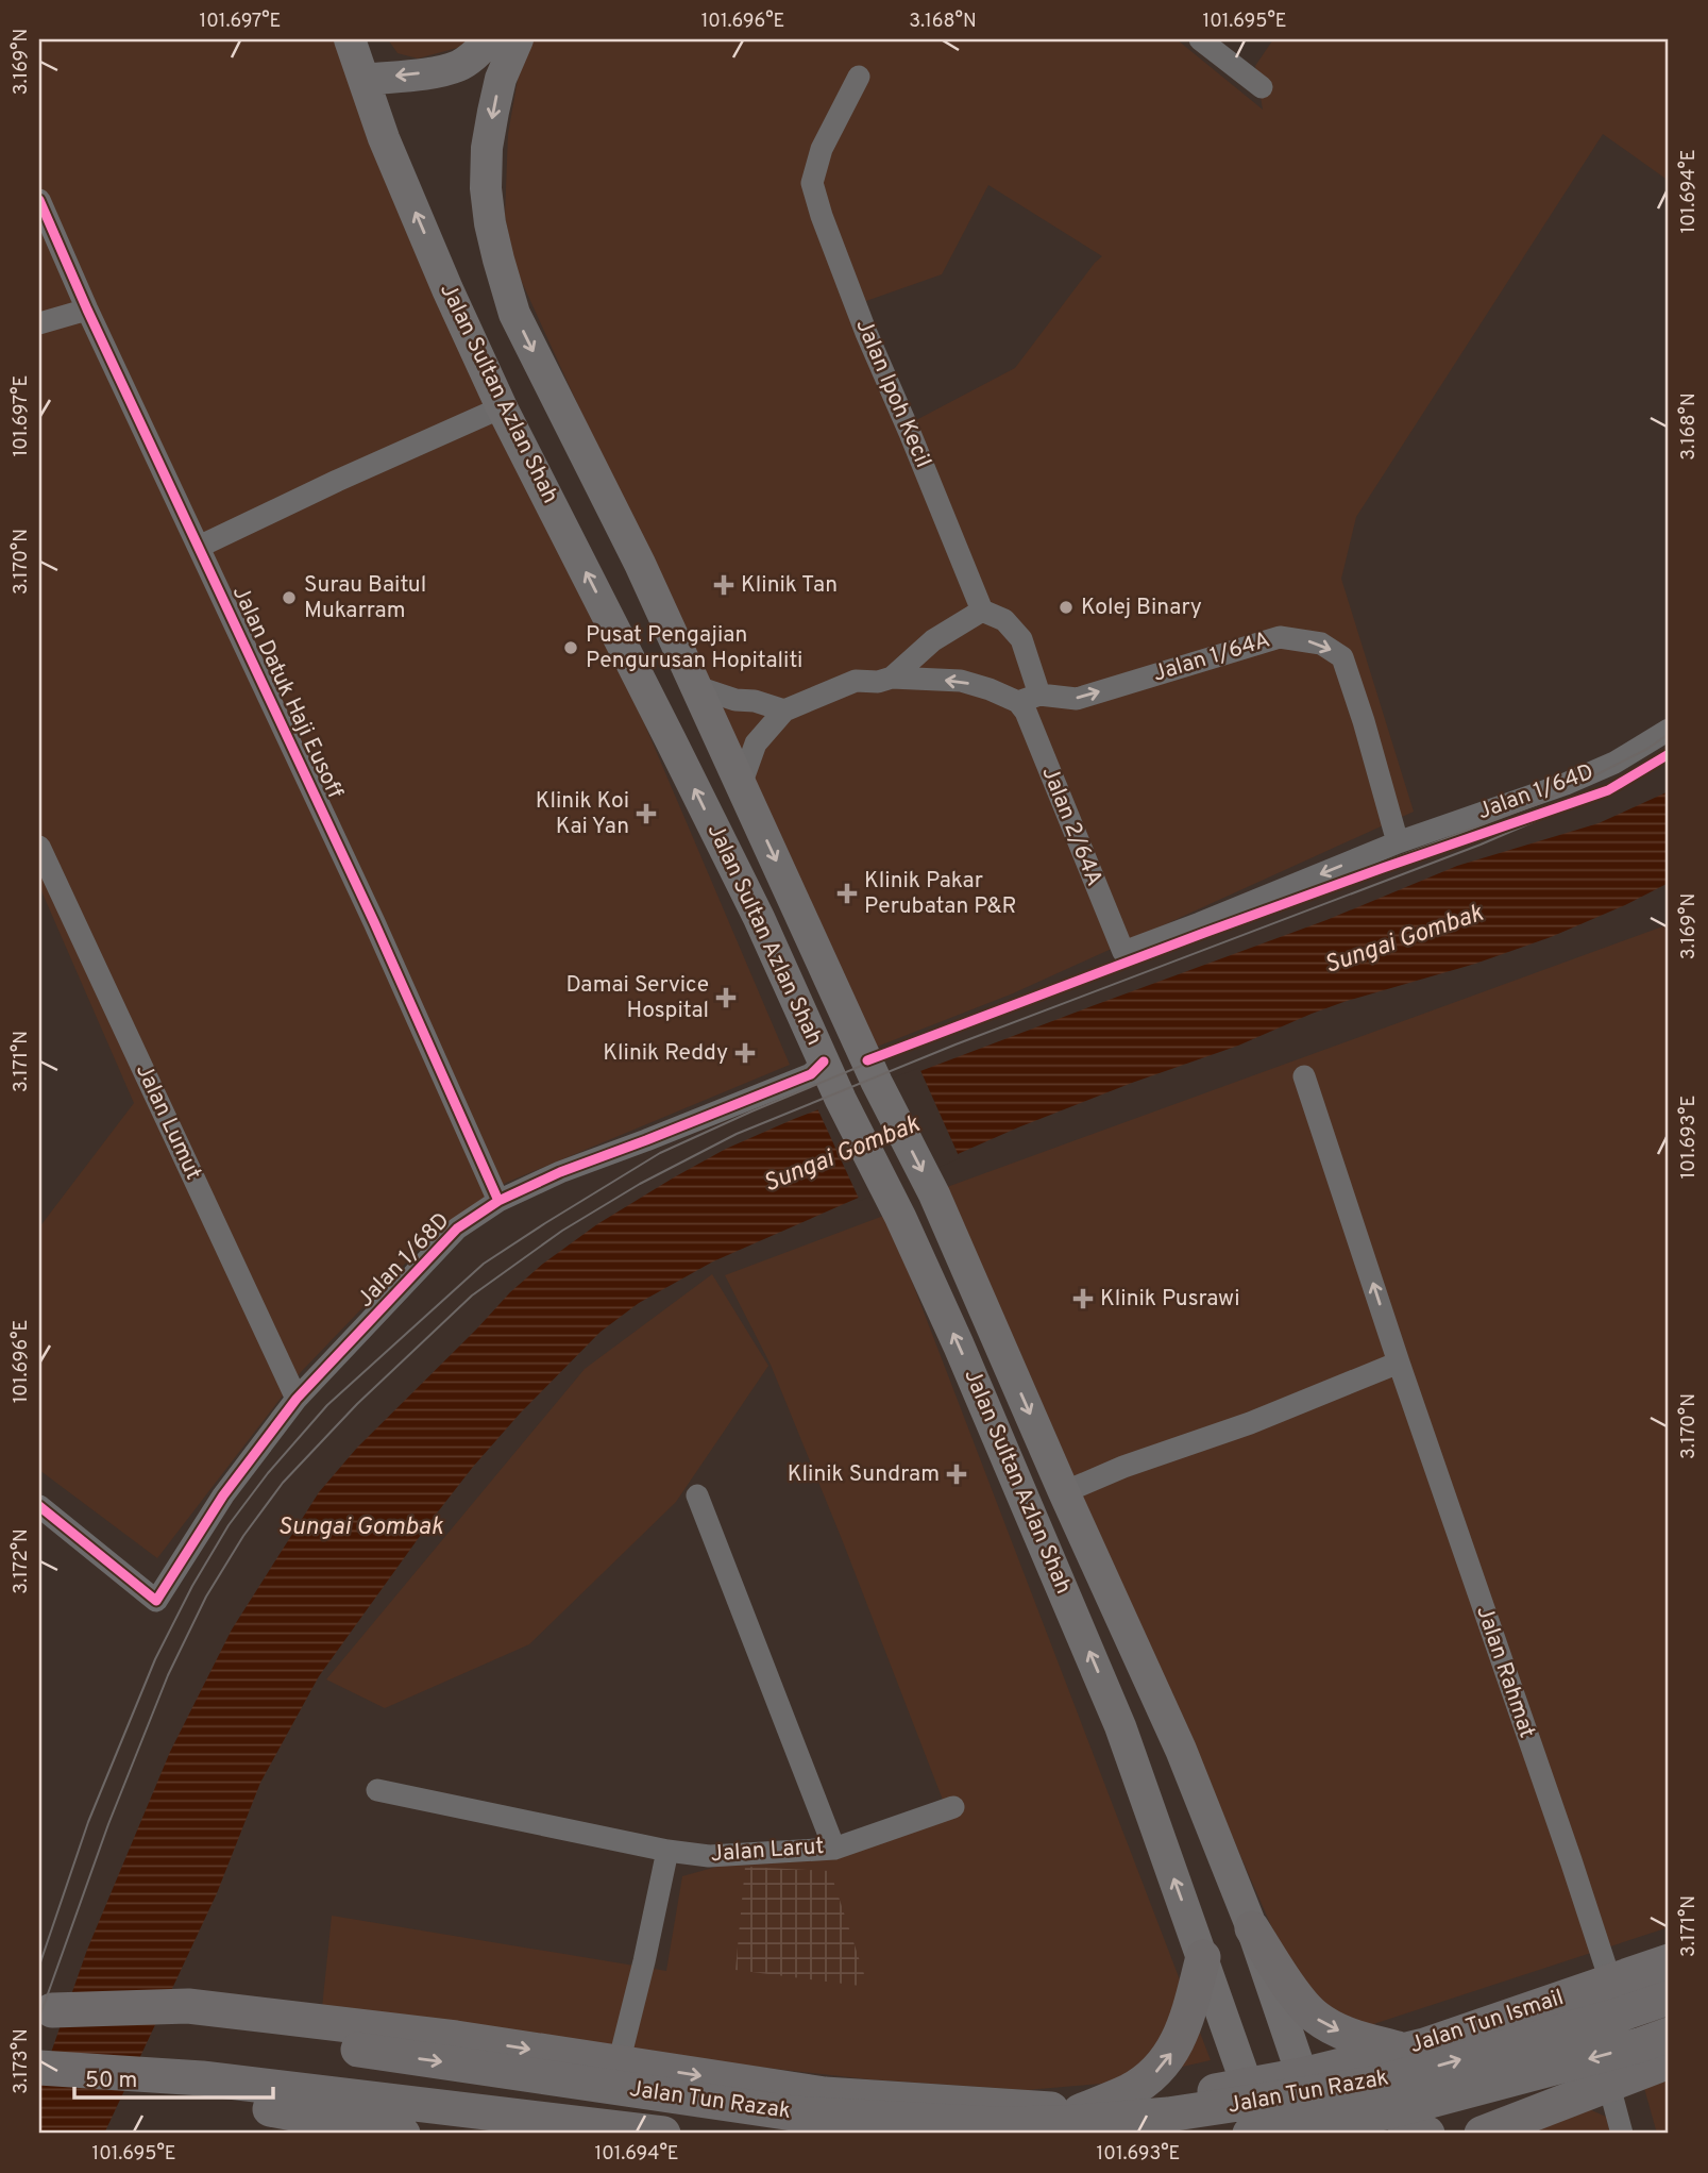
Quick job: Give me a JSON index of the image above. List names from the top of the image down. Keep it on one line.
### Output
{"streets":{"main road":["Jalan Sultan Azlan Shah","Jalan Tun Ismail","Jalan Tun Razak"],"street":["Jalan Ipoh Kecil","Jalan 1/64A","Jalan Datuk Haji Eusoff","Jalan 1/64D","Jalan 2/64A","Jalan Lumut","Jalan 1/68D","Jalan Rahmat","Jalan Larut"]},"crossings":[["Jalan Sultan Azlan Shah","Jalan 1/68D"],["Jalan Sultan Azlan Shah","Jalan Tun Ismail"],["Jalan Sultan Azlan Shah","Jalan Tun Razak"],["Jalan 1/64A","Jalan 1/64D"],["Jalan 1/64A","Jalan 2/64A"],["Jalan Datuk Haji Eusoff","Jalan 1/68D"],["Jalan 1/64D","Jalan 2/64A"],["Jalan Lumut","Jalan 1/68D"],["Jalan Rahmat","Jalan Tun Ismail"],["Jalan Tun Ismail","Jalan Tun Razak"]],"one_way":["Jalan 1/64D"],"water":["Sungai Gombak"],"places":{"health":["Klinik Tan","Klinik Koi Kai Yan","Klinik Pakar Perubatan P&R","Damai Service Hospital","Klinik Reddy","Klinik Pusrawi","Klinik Sundram"],"other":["Surau Baitul Mukarram","Kolej Binary","Pusat Pengajian Pengurusan Hopitaliti"]},"scale_bar":"50 m","coordinates":["101.697°E","101.696°E","3.168°N","101.695°E","3.169°N","101.694°E","3.170°N","3.171°N","101.693°E","3.172°N","3.173°N"]}
